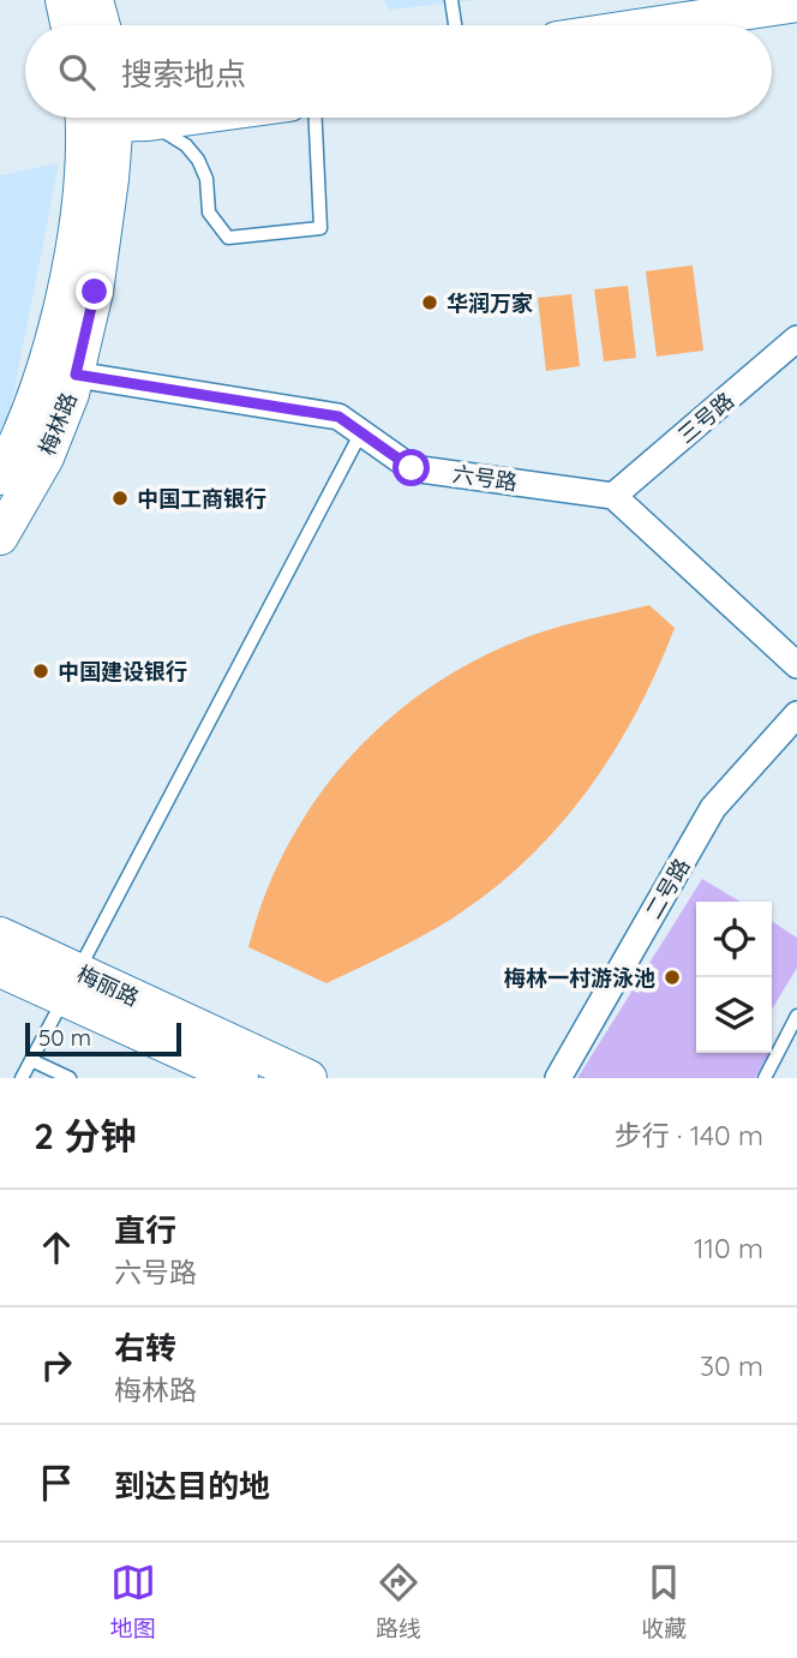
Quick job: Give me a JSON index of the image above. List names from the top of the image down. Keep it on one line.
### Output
{"streets":{"street":["三号路","梅林路","六号路","二号路","梅丽路"]},"crossings":[["三号路","六号路"],["梅林路","六号路"]],"places":["华润万家","中国工商银行","中国建设银行","梅林一村游泳池"],"scale_bar":"50 m","page":{"search":"搜索地点","scale":"50 m","heading":["2 分钟","步行 · 140 m"],"list":[["直行","六号路","110 m"],["右转","梅林路","30 m"],"到达目的地"],"nav":["地图","路线","收藏"]}}
